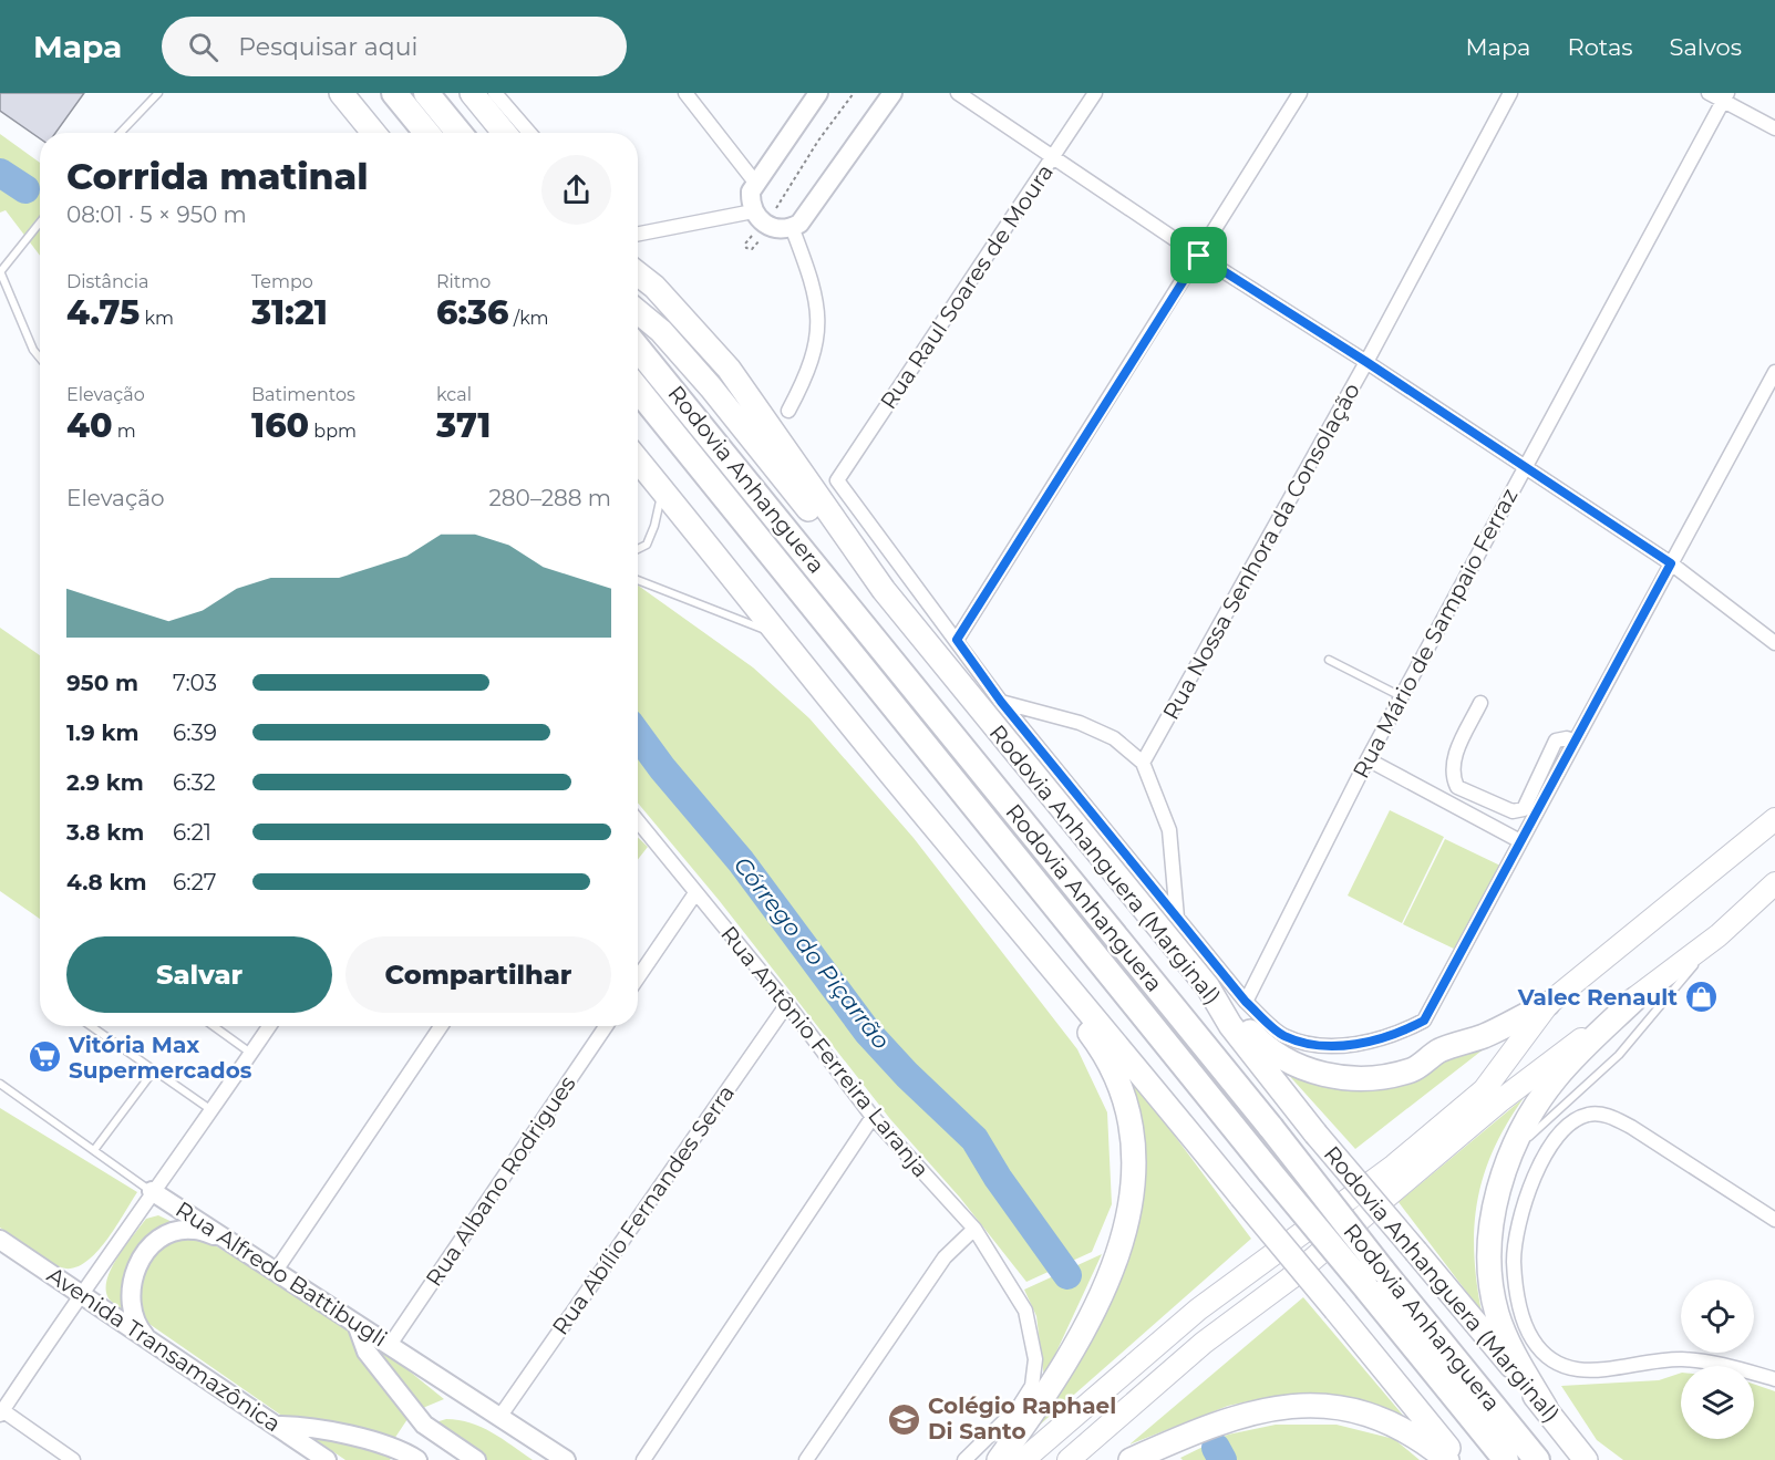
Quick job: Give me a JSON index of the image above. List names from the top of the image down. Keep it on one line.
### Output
{"streets":{"highway":["Rodovia Anhanguera","Rodovia Anhanguera (Marginal)"],"street":["Rua Raul Soares de Moura","Rua Nossa Senhora da Consolação","Rua Mário de Sampaio Ferraz","Rua Antônio Ferreira Laranja","Rua Albano Rodrigues","Rua Abílio Fernandes Serra","Rua Alfredo Battibugli","Avenida Transamazônica"]},"crossings":[["Rua Antônio Ferreira Laranja","Rua Abílio Fernandes Serra"],["Rua Albano Rodrigues","Rua Alfredo Battibugli"],["Rua Abílio Fernandes Serra","Rua Alfredo Battibugli"]],"water":["Córrego do Piçarrão"],"places":{"shop":["Valec Renault"],"supermarket":["Vitória Max Supermercados"],"school or university":["Colégio Raphael Di Santo"]},"page":{"header":"Mapa","search":"Pesquisar aqui","nav":["Mapa","Rotas","Salvos"],"heading":["Corrida matinal","08:01 · 5 × 950 m"],"stats":[["Distância","4.75 km"],["Tempo","31:21"],["Ritmo","6:36 /km"],["Elevação","40 m"],["Batimentos","160 bpm"],["kcal","371"]],"chart":["Elevação","280–288 m"],"list":[{"name":"950 m","note":"7:03"},{"name":"1.9 km","note":"6:39"},{"name":"2.9 km","note":"6:32"},{"name":"3.8 km","note":"6:21"},{"name":"4.8 km","note":"6:27"}],"buttons":["Salvar","Compartilhar"]}}
